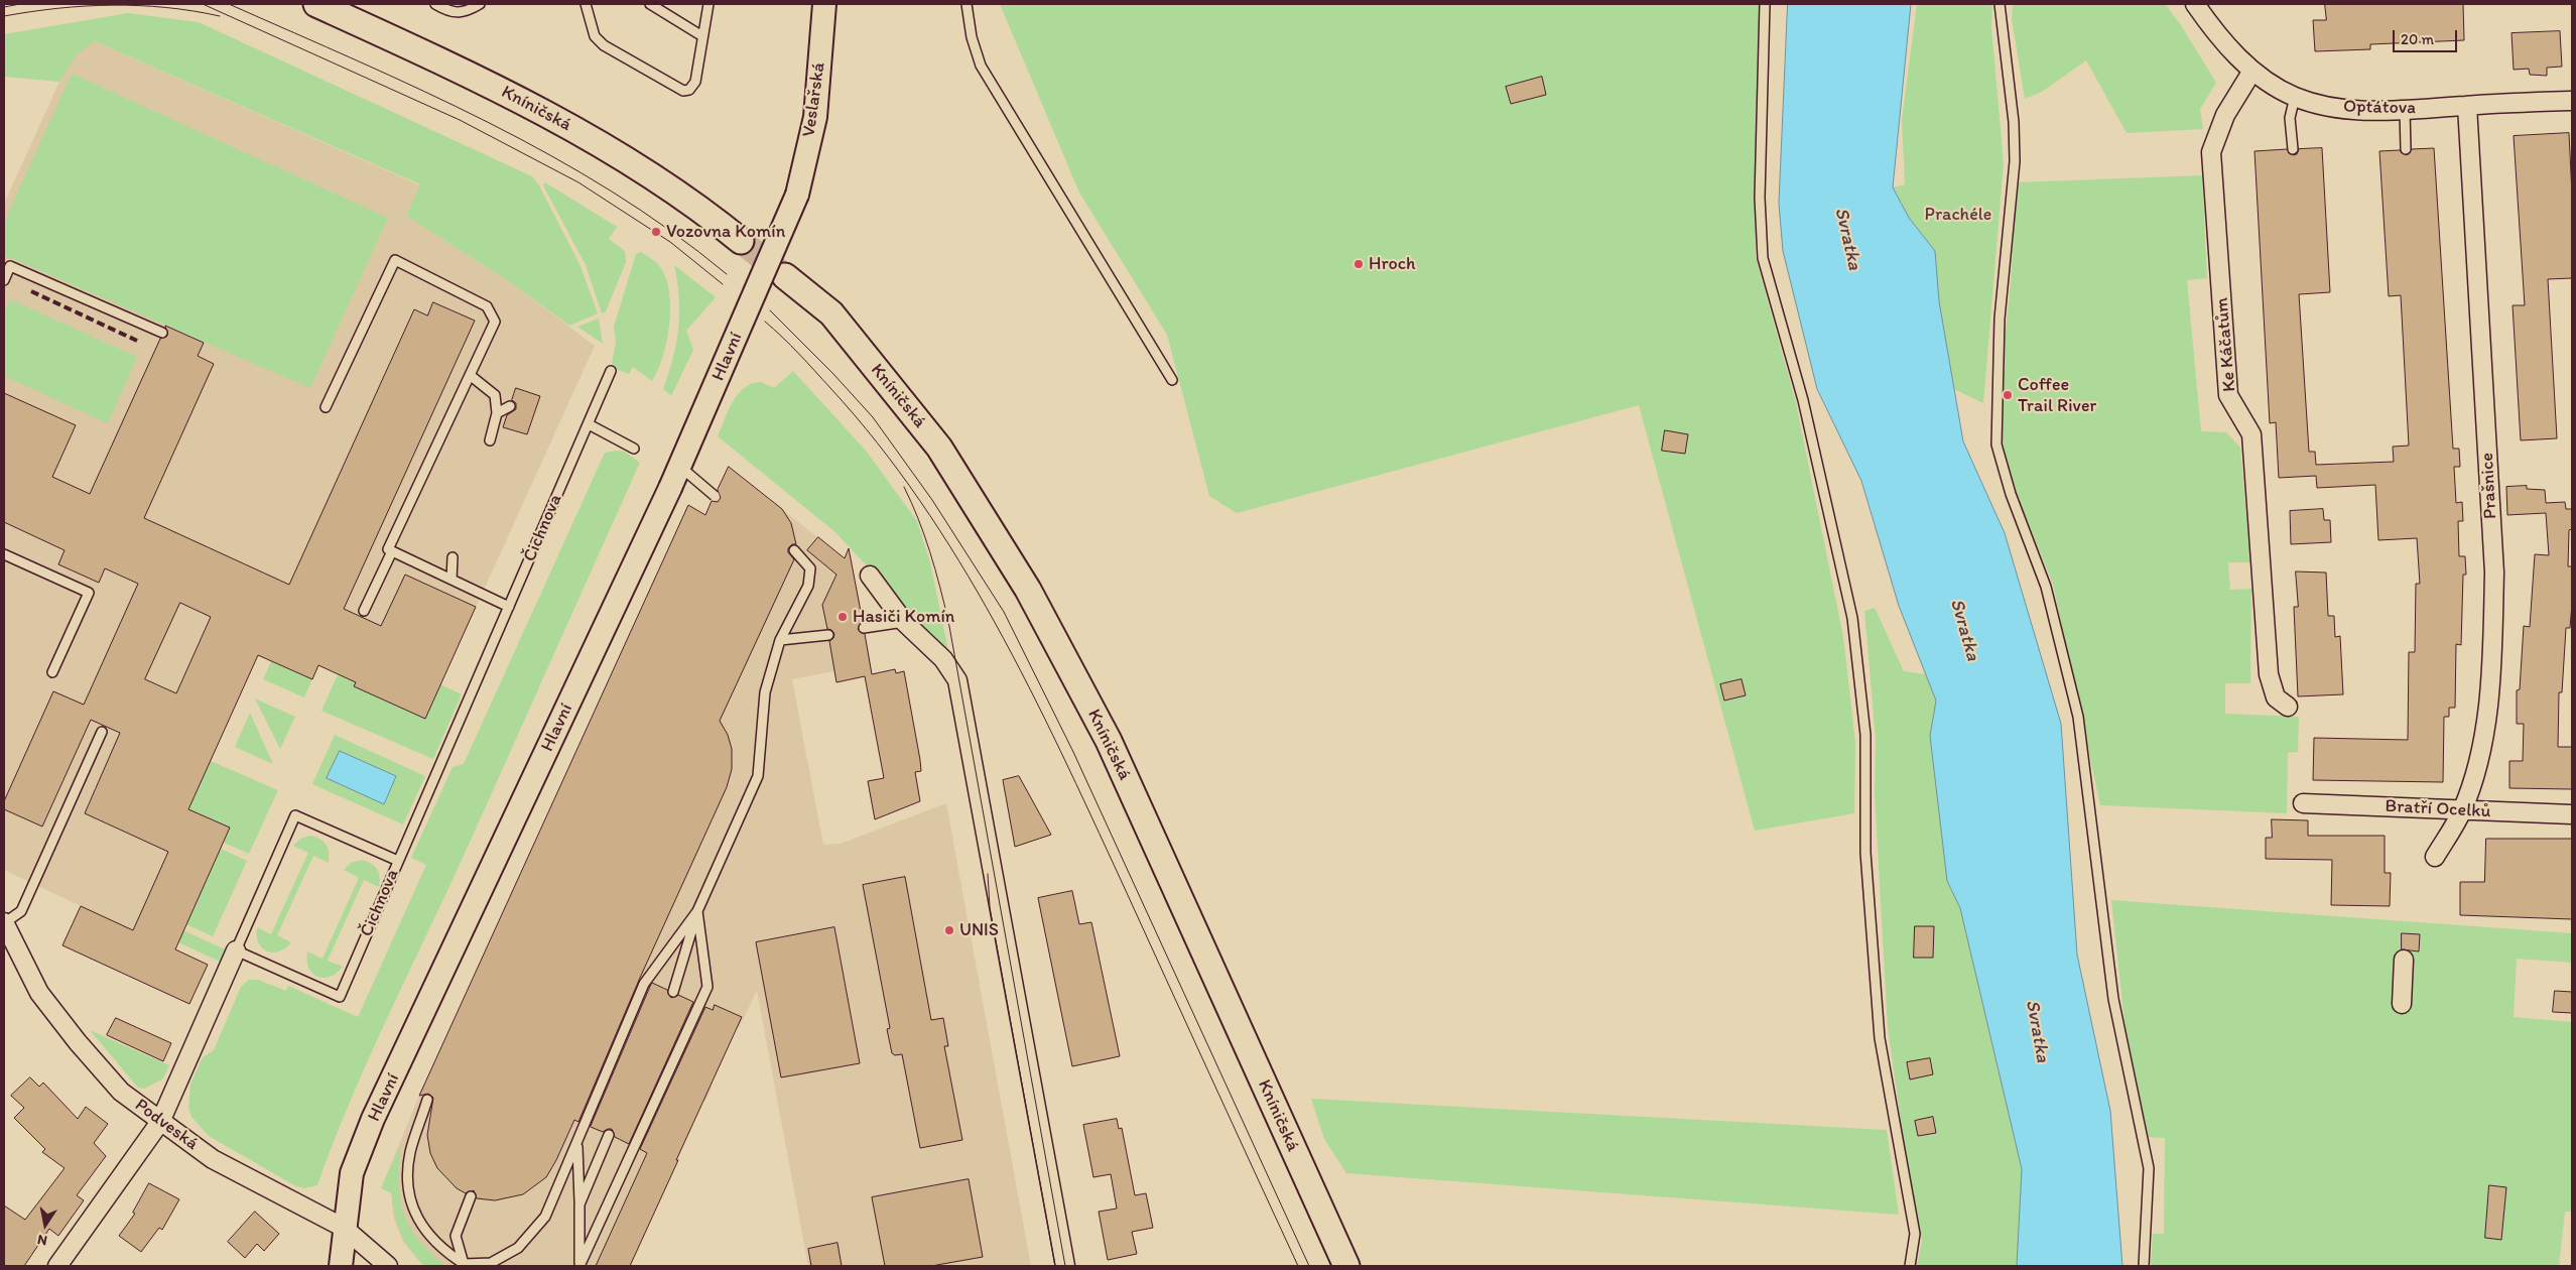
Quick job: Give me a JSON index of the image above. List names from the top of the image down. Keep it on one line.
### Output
{"streets":{"main road":["Kníničská"],"street":["Veslařská","Optátova","Ke Káčatům","Hlavní","Prašnice","Bratří Ocelků","Podveská"],"lane":["Čichnova"]},"crossings":[["Veslařská","Hlavní"],["Optátova","Ke Káčatům"],["Optátova","Prašnice"],["Hlavní","Podveská"],["Prašnice","Bratří Ocelků"]],"water":["Svratka"],"parks":["Prachéle"],"places":["Vozovna Komín","Hroch","Coffee Trail River","Hasiči Komín","UNIS"],"scale_bar":"20 m","north":"bottom"}
